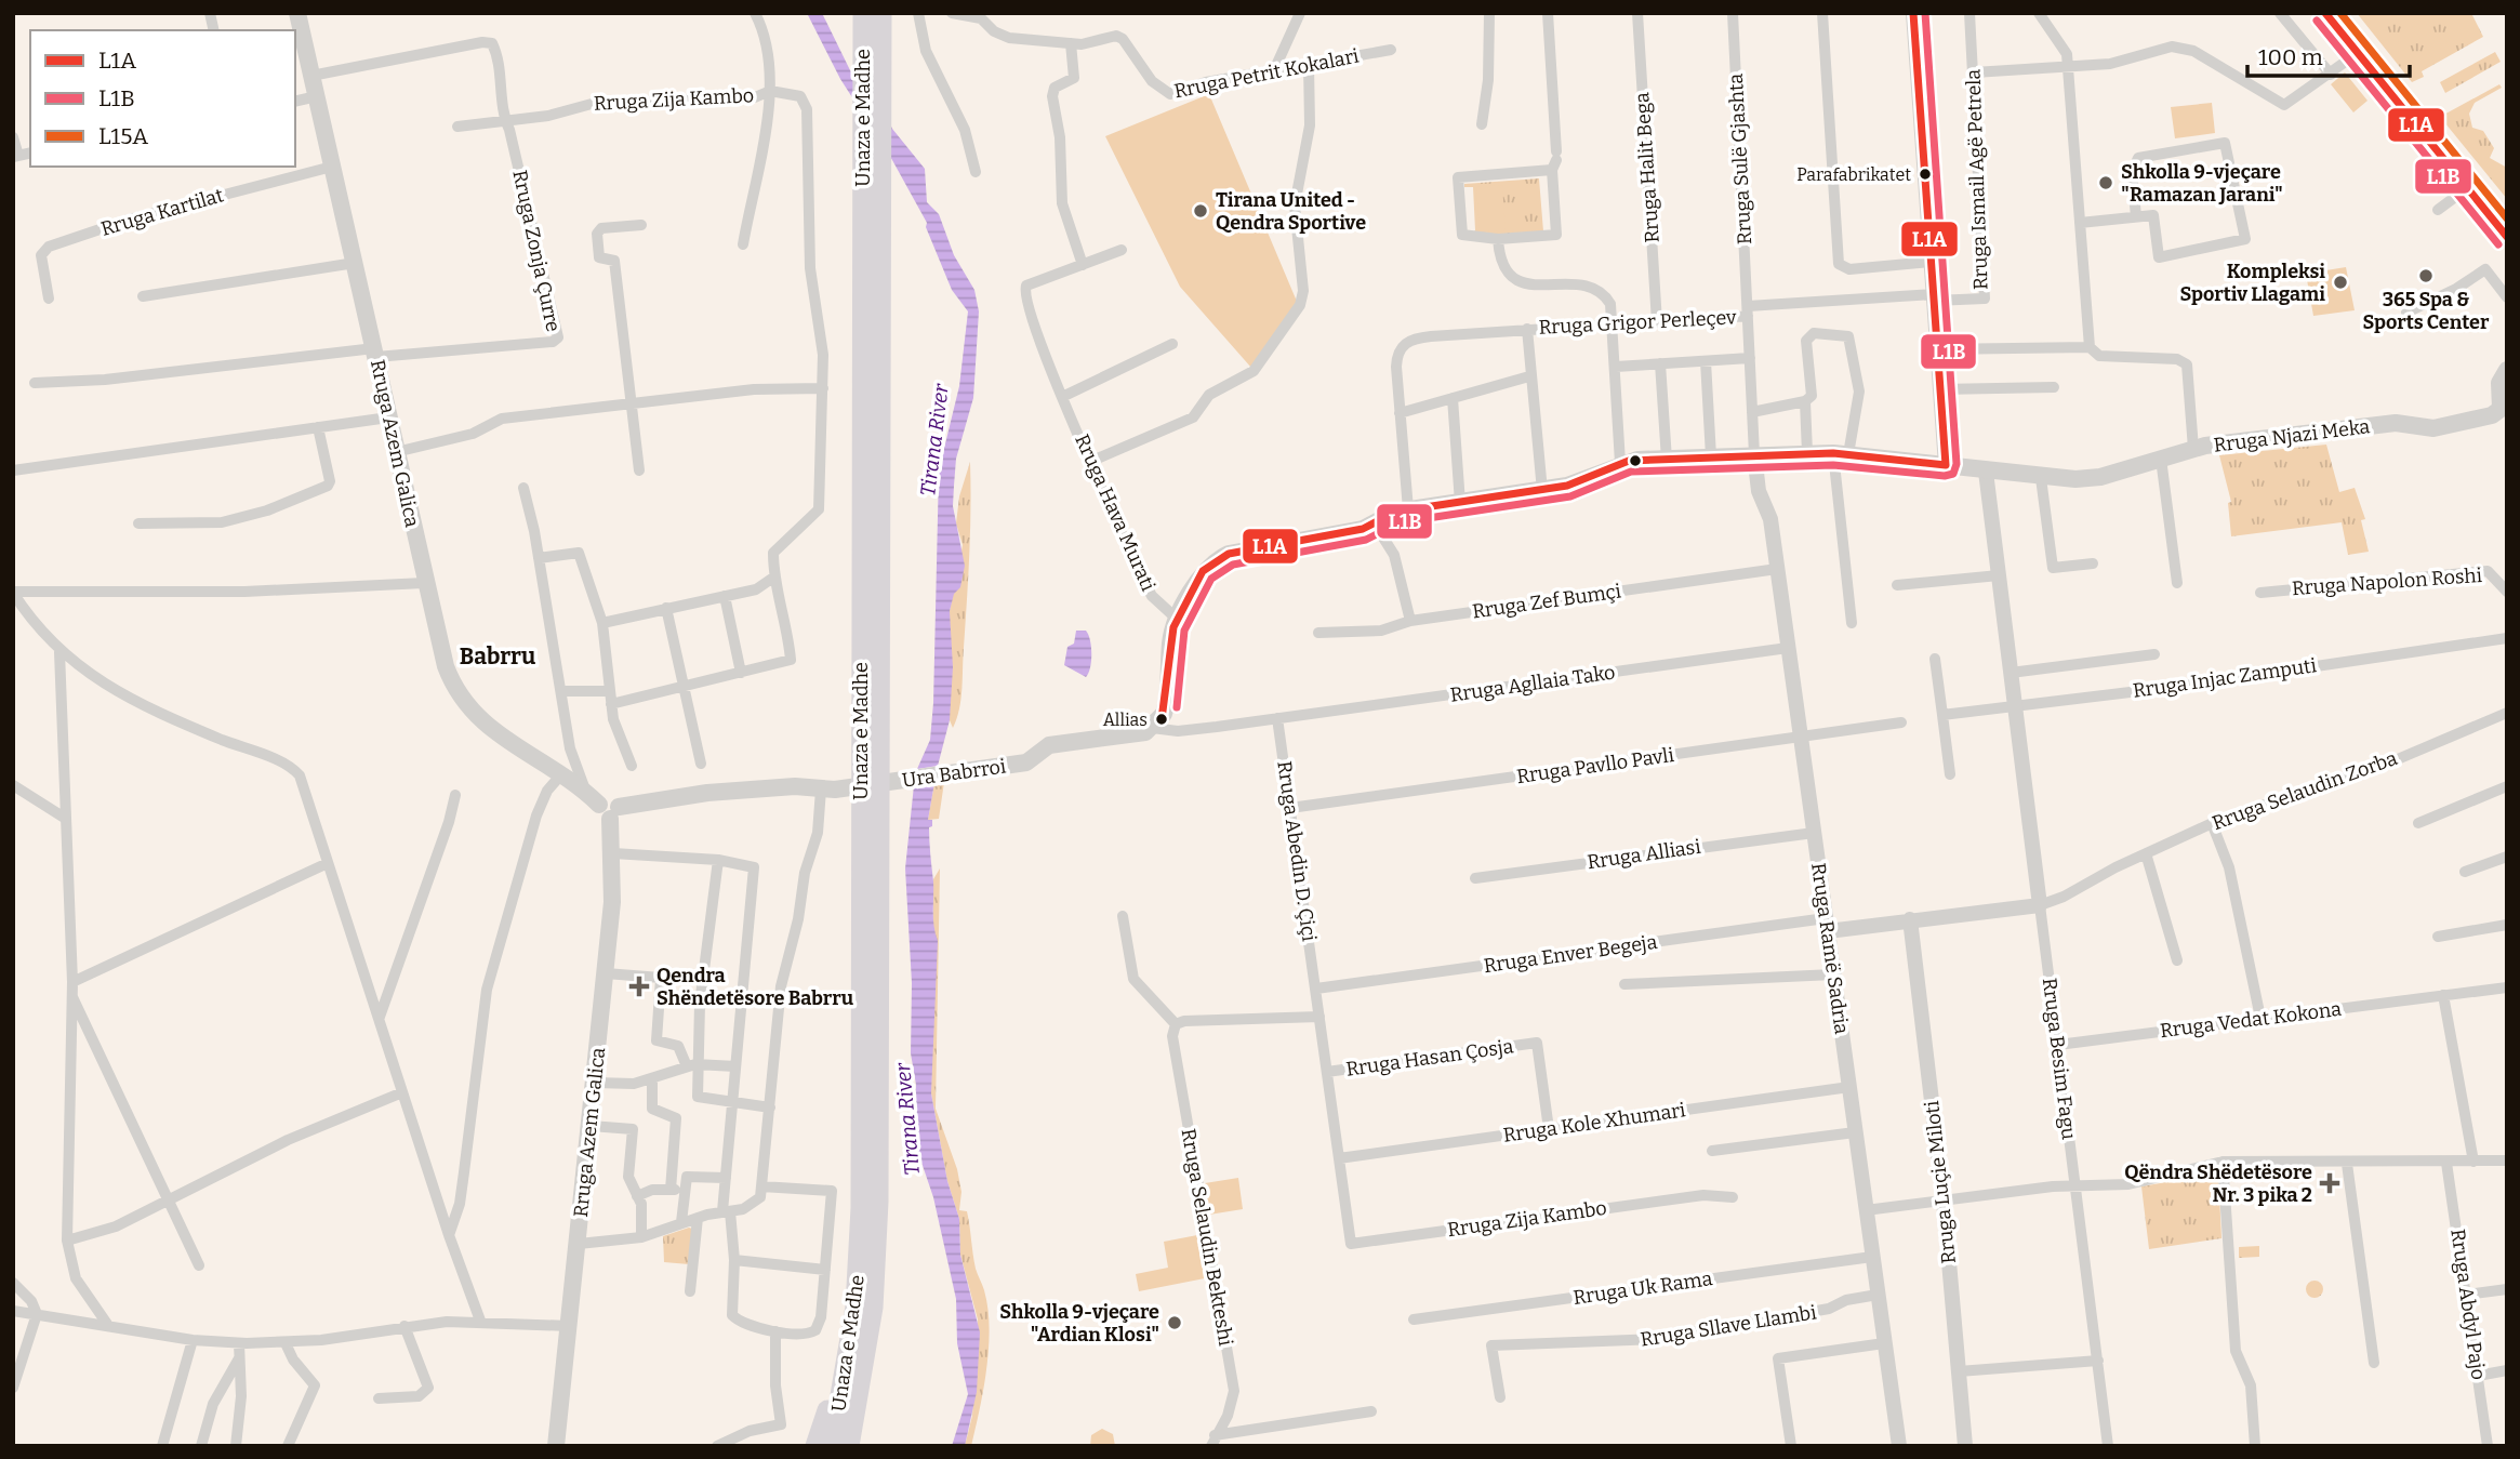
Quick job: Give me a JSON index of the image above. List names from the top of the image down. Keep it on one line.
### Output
{"streets":{"highway":["Unaza e Madhe"],"main road":["Rruga Njazi Meka","Rruga Azem Galica","Ura Babrroi"],"street":["Rruga Petrit Kokalari","Rruga Zija Kambo","Rruga Sulë Gjashta","Rruga Halit Bega","Rruga Ismail Agë Petrela","Rruga Kartilat","Rruga Zonja Çurre","Rruga Grigor Perleçev","Rruga Hava Murati","Rruga Napolon Roshi","Rruga Zef Bumçi","Rruga Injac Zamputi","Rruga Agllaia Tako","Rruga Pavllo Pavli","Rruga Selaudin Zorba","Rruga Abedin D. Çiçi","Rruga Alliasi","Rruga Ramë Sadria","Rruga Enver Begeja","Rruga Vedat Kokona","Rruga Hasan Çosja","Rruga Besim Fagu","Rruga Kole Xhumari","Rruga Luçie Miloti","Rruga Selaudin Bekteshi","Rruga Uk Rama","Rruga Abdyl Pajo","Rruga Sllave Llambi"]},"crossings":[["Rruga Zija Kambo","Rruga Zonja Çurre"],["Rruga Zija Kambo","Rruga Abedin D. Çiçi"],["Rruga Sulë Gjashta","Rruga Grigor Perleçev"],["Rruga Sulë Gjashta","Rruga Njazi Meka"],["Rruga Sulë Gjashta","Rruga Ramë Sadria"],["Rruga Halit Bega","Rruga Grigor Perleçev"],["Rruga Kartilat","Rruga Azem Galica"],["Rruga Zonja Çurre","Rruga Azem Galica"],["Rruga Grigor Perleçev","Rruga Njazi Meka"],["Rruga Njazi Meka","Rruga Hava Murati"],["Rruga Njazi Meka","Ura Babrroi"],["Rruga Njazi Meka","Rruga Ramë Sadria"],["Rruga Njazi Meka","Rruga Besim Fagu"],["Rruga Zef Bumçi","Rruga Ramë Sadria"],["Rruga Injac Zamputi","Rruga Besim Fagu"],["Rruga Agllaia Tako","Rruga Abedin D. Çiçi"],["Rruga Agllaia Tako","Rruga Ramë Sadria"],["Rruga Pavllo Pavli","Rruga Abedin D. Çiçi"],["Rruga Pavllo Pavli","Rruga Ramë Sadria"],["Rruga Selaudin Zorba","Rruga Ramë Sadria"],["Rruga Selaudin Zorba","Rruga Enver Begeja"],["Rruga Selaudin Zorba","Rruga Besim Fagu"],["Rruga Selaudin Zorba","Rruga Luçie Miloti"],["Rruga Abedin D. Çiçi","Rruga Enver Begeja"],["Rruga Abedin D. Çiçi","Rruga Hasan Çosja"],["Rruga Abedin D. Çiçi","Rruga Kole Xhumari"],["Rruga Alliasi","Rruga Ramë Sadria"],["Rruga Ramë Sadria","Rruga Enver Begeja"],["Rruga Ramë Sadria","Rruga Kole Xhumari"],["Rruga Ramë Sadria","Rruga Uk Rama"],["Rruga Ramë Sadria","Rruga Sllave Llambi"],["Rruga Vedat Kokona","Rruga Besim Fagu"],["Rruga Hasan Çosja","Rruga Kole Xhumari"]],"districts":["Babrru"],"water":["Tirana River"],"places":{"other":["Parafabrikatet","Shkolla 9-vjeçare \"Ramazan Jarani\"","Tirana United - Qendra Sportive","365 Spa & Sports Center","Kompleksi Sportiv Llagami","Allias","Shkolla 9-vjeçare \"Ardian Klosi\""],"health":["Qendra Shëndetësore Babrru","Qëndra Shëdetësore Nr. 3 pika 2"]},"lines":["transit line L1A","transit line L1B","transit line L15A"],"legend":["L1A","L1B","L15A"],"scale_bar":"100 m"}
